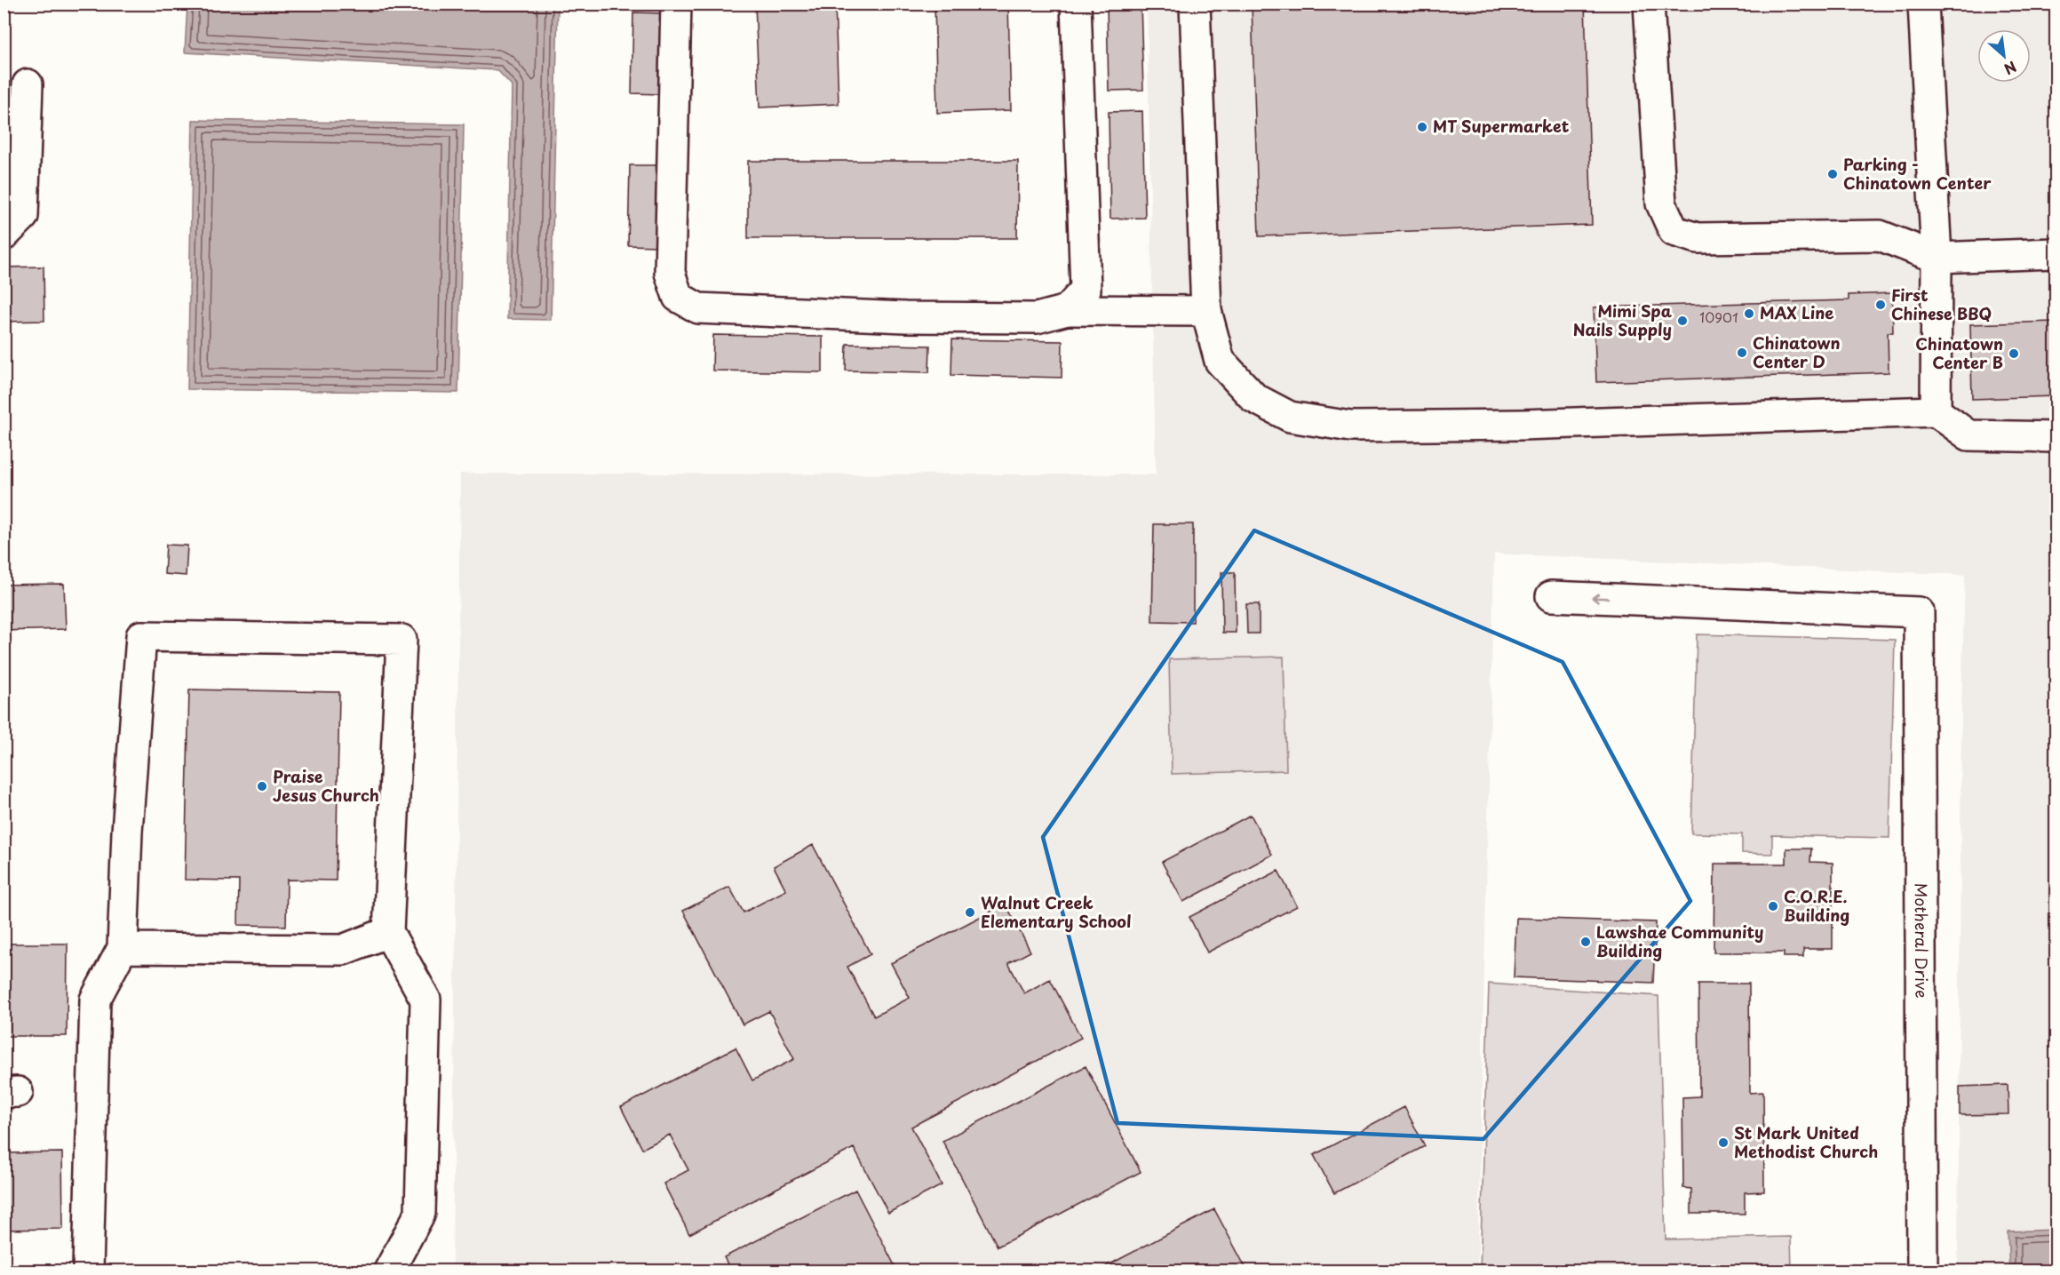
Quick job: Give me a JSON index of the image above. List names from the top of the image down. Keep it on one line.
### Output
{"streets":{"street":["Motheral Drive"]},"places":["MT Supermarket","Parking - Chinatown Center","First Chinese BBQ","MAX Line","Mimi Spa Nails Supply","Chinatown Center D","Chinatown Center B","Praise Jesus Church","C.O.R.E. Building","Walnut Creek Elementary School","Lawshae Community Building","St Mark United Methodist Church"],"house_numbers":["10901"],"north":"bottom right"}
